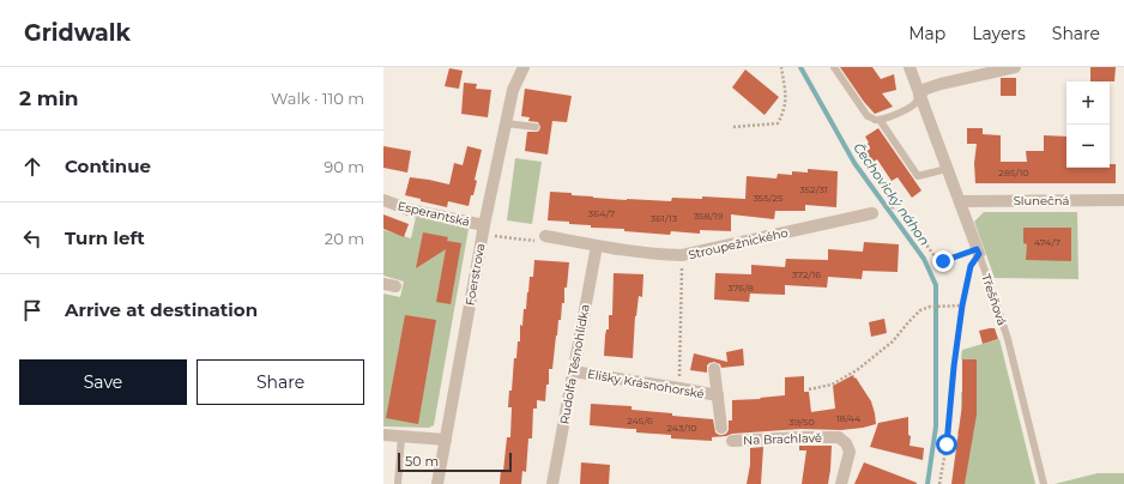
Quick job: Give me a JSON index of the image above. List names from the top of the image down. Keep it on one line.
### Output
{"streets":{"street":["Slunečná","Esperantská","Stroupežnického","Foerstrova","Třešňová","Rudolfa Těsnohlídka","Elišky Krásnohorské","Na Brachlavě"]},"crossings":[["Slunečná","Třešňová"],["Esperantská","Foerstrova"],["Stroupežnického","Rudolfa Těsnohlídka"],["Rudolfa Těsnohlídka","Elišky Krásnohorské"]],"water":["Čechovický náhon"],"house_numbers":["285/10","352/31","355/25","364/7","358/19","361/13","474/7","372/16","376/8","18/44","245/6","39/50","243/10"],"scale_bar":"50 m","page":{"header":"Gridwalk","nav":["Map","Layers","Share"],"heading":["2 min","Walk · 110 m"],"map_buttons":["+","−"],"list":[["Continue","90 m"],["Turn left","20 m"],"Arrive at destination"],"buttons":["Save","Share"],"scale":"50 m"}}
